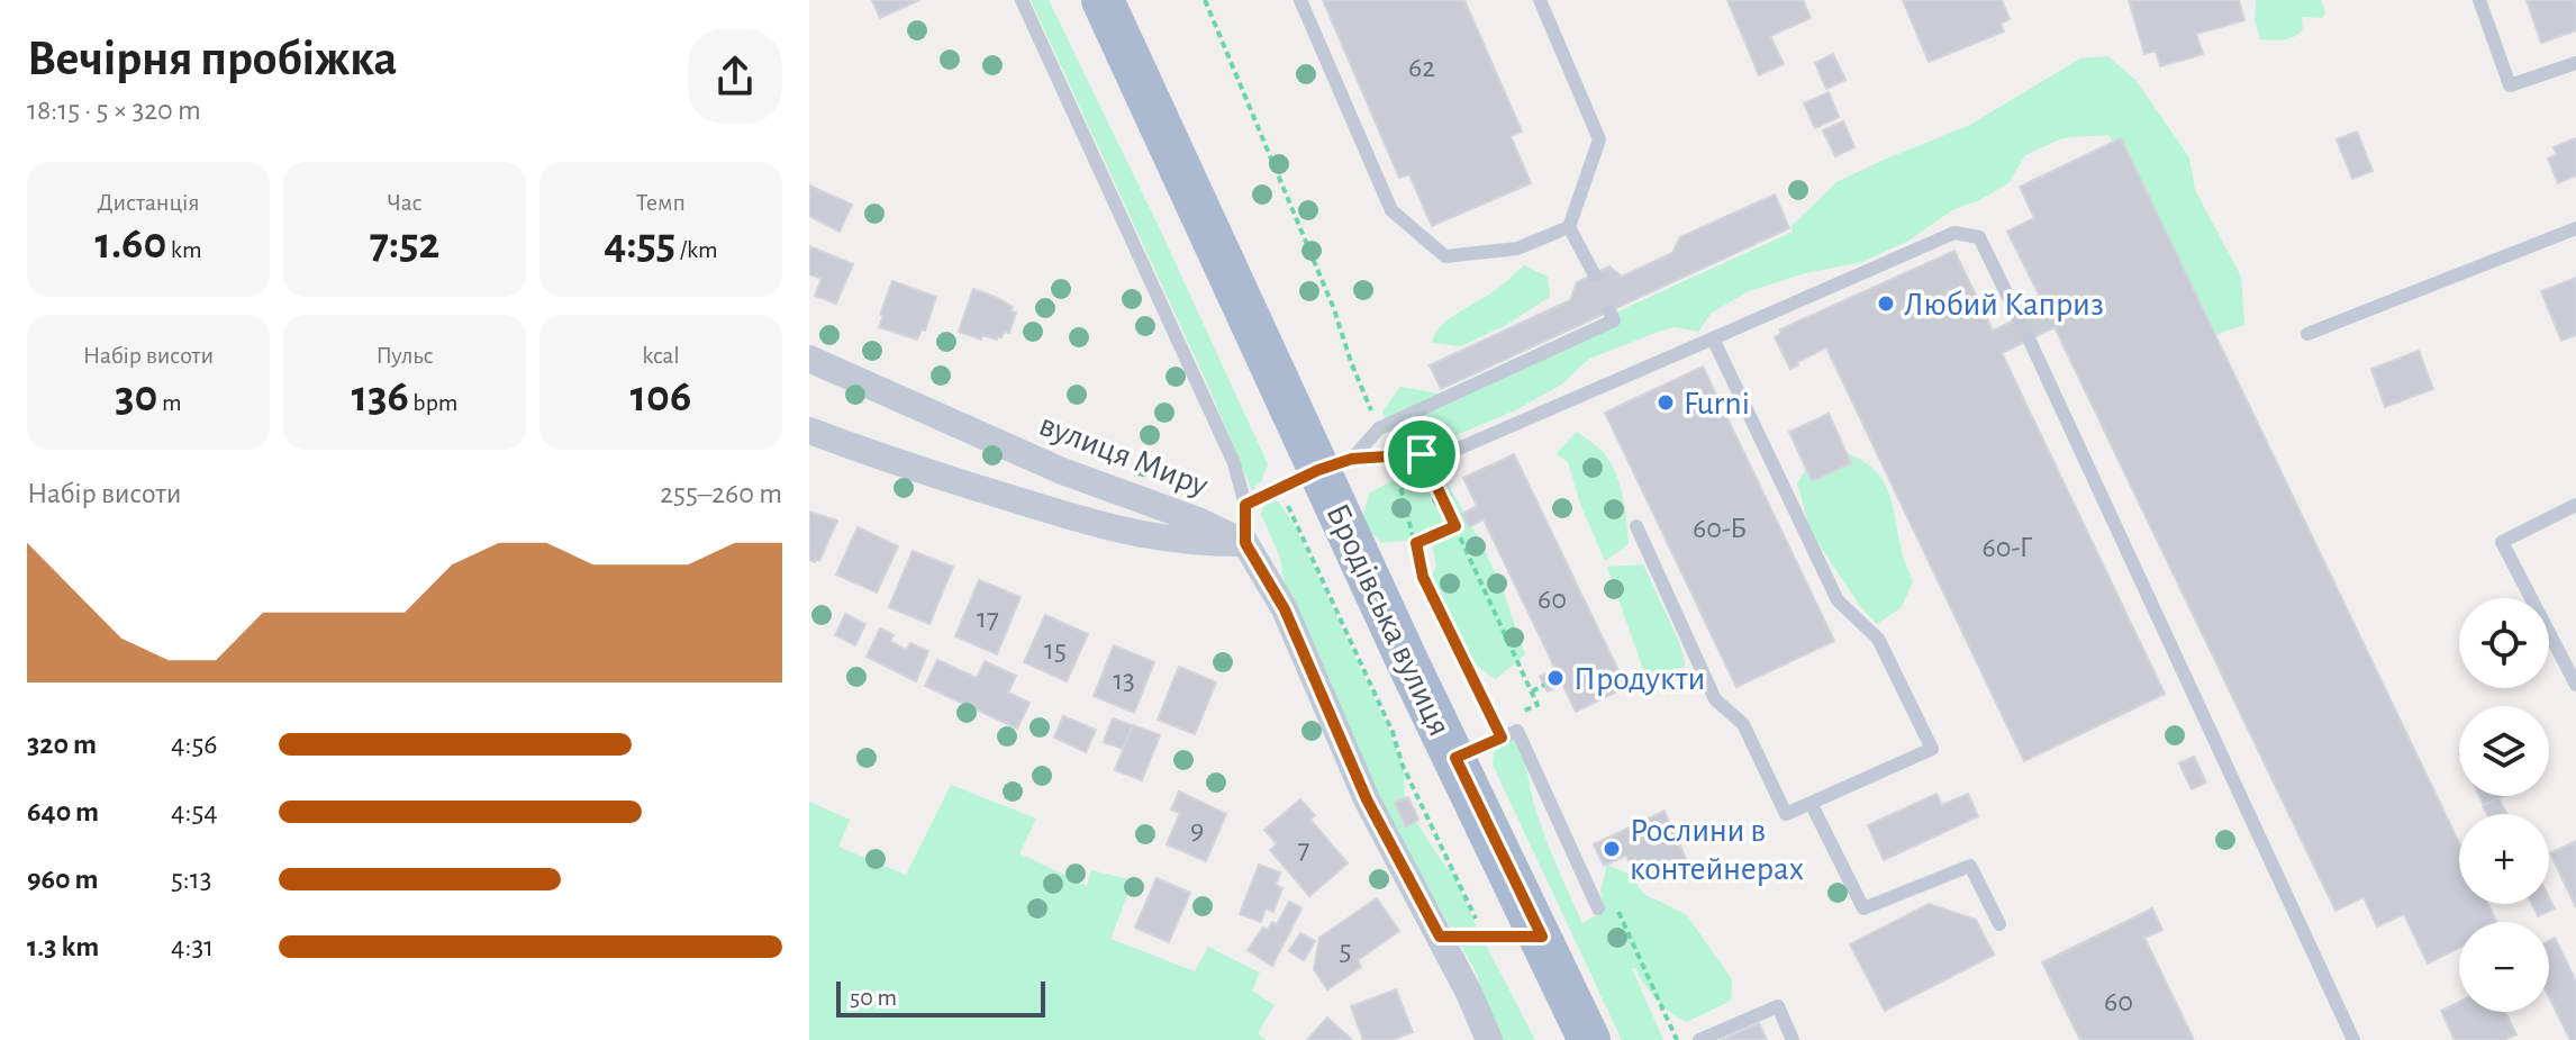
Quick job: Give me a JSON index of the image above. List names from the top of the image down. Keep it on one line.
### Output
{"streets":{"main road":["Бродівська вулиця"],"street":["вулиця Миру"]},"places":["Любий Каприз","Furni","Продукти","Рослини в контейнерах"],"house_numbers":["62","60-Б","60-Г","60","17","15","13","9","7","5","60"],"scale_bar":"50 m","page":{"heading":["Вечірня пробіжка","18:15 · 5 × 320 m"],"stats":[["Дистанція","1.60 km"],["Час","7:52"],["Темп","4:55 /km"],["Набір висоти","30 m"],["Пульс","136 bpm"],["kcal","106"]],"chart":["Набір висоти","255–260 m"],"map_buttons":["+","−"],"list":[{"name":"320 m","note":"4:56"},{"name":"640 m","note":"4:54"},{"name":"960 m","note":"5:13"},{"name":"1.3 km","note":"4:31"}],"scale":"50 m"}}
